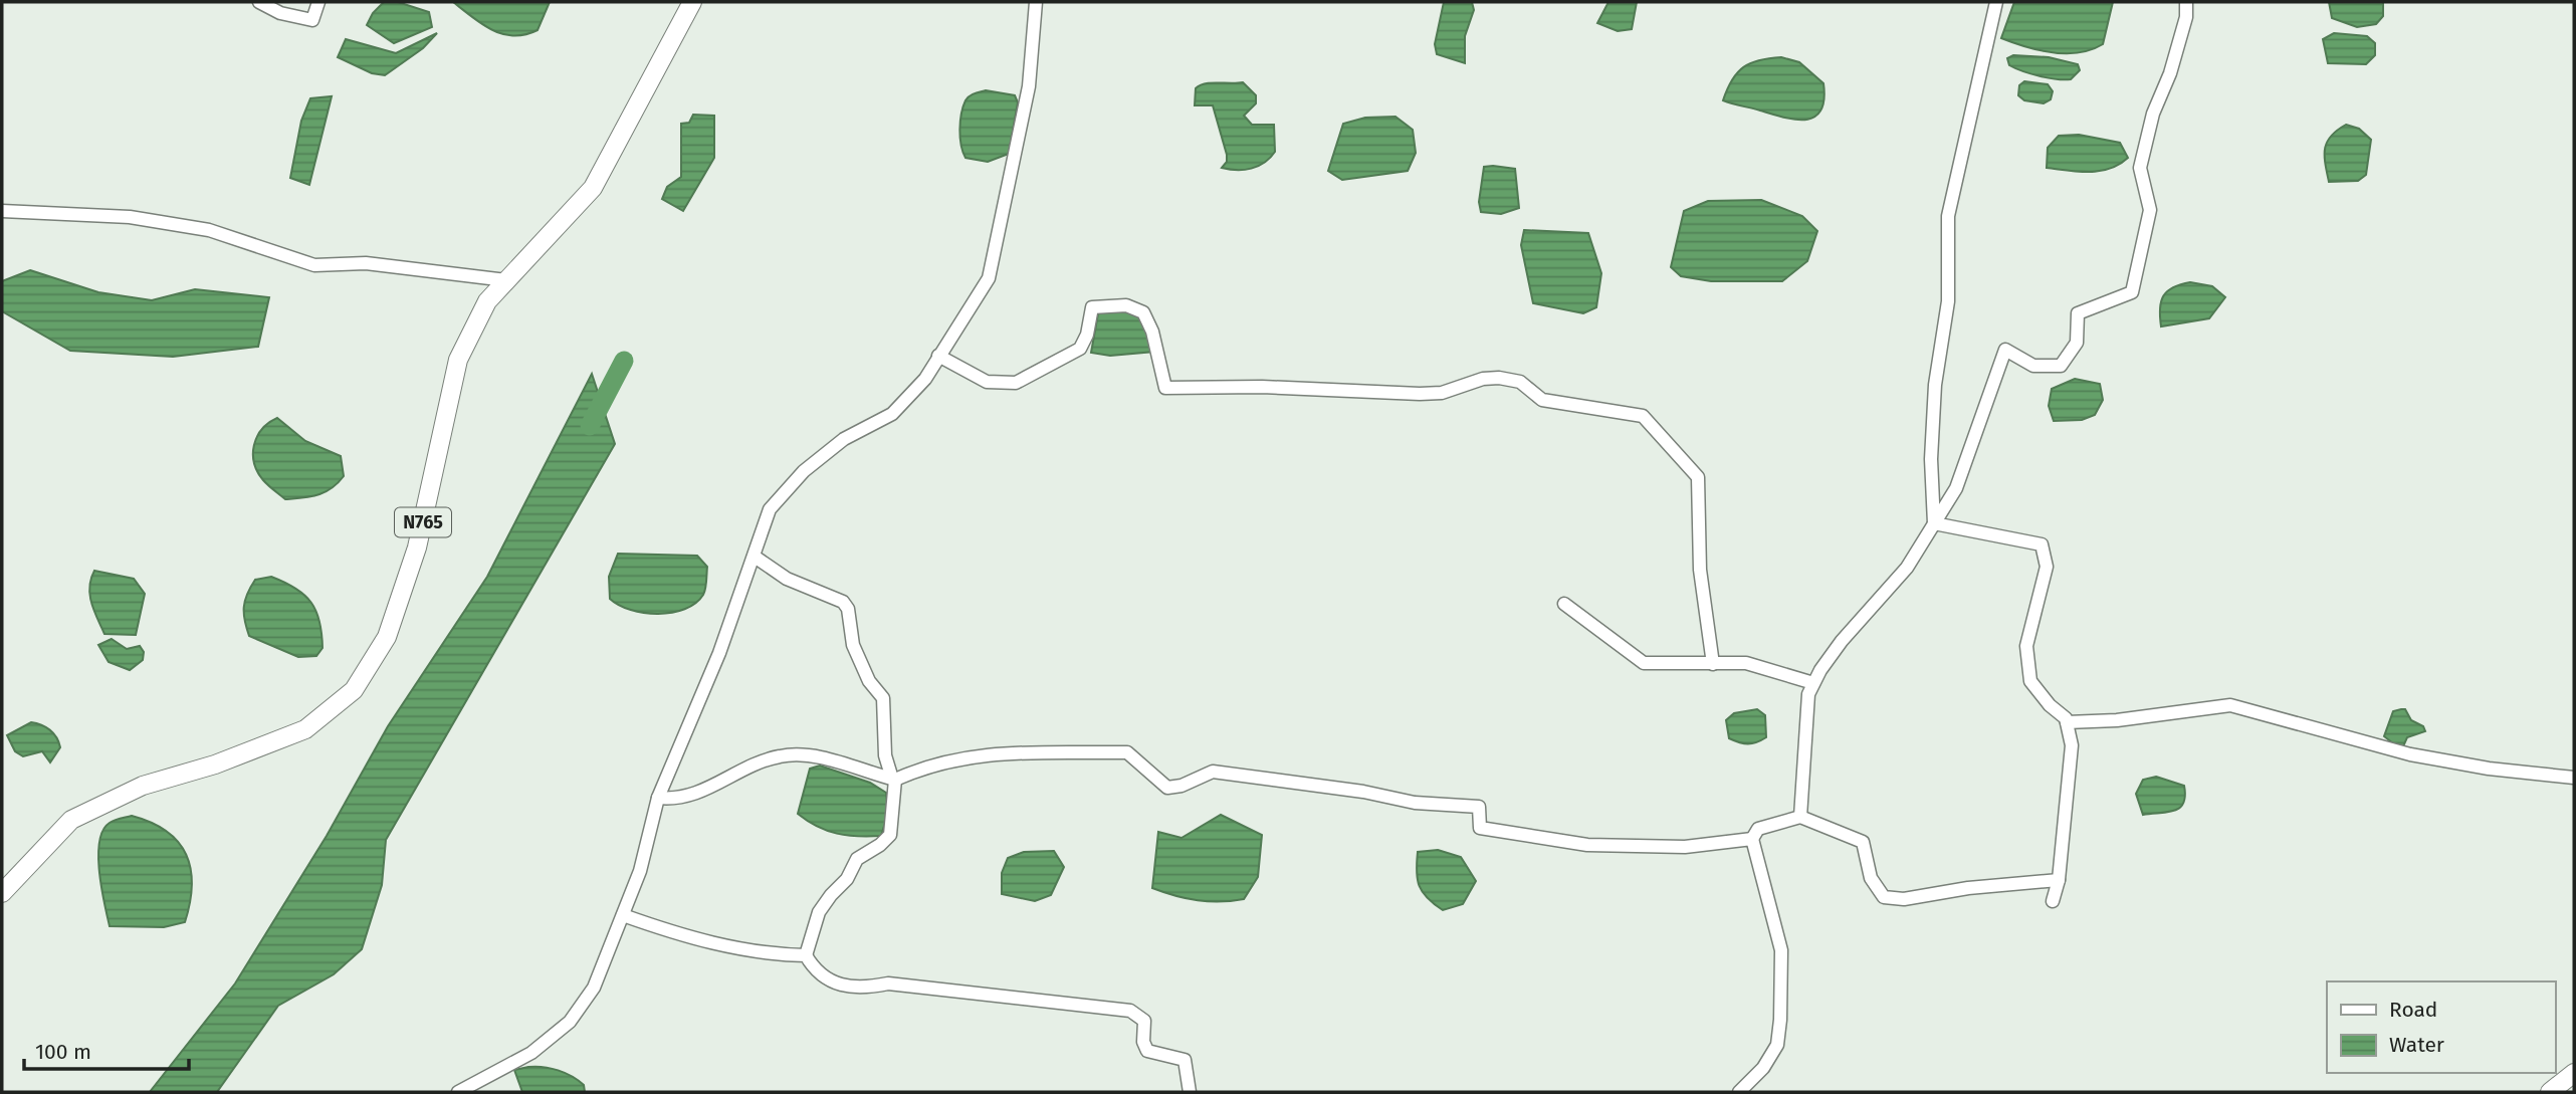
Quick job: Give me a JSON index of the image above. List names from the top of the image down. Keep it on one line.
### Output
{"streets":{"highway":["N765"]},"legend":["Road","Water"],"scale_bar":"100 m"}
